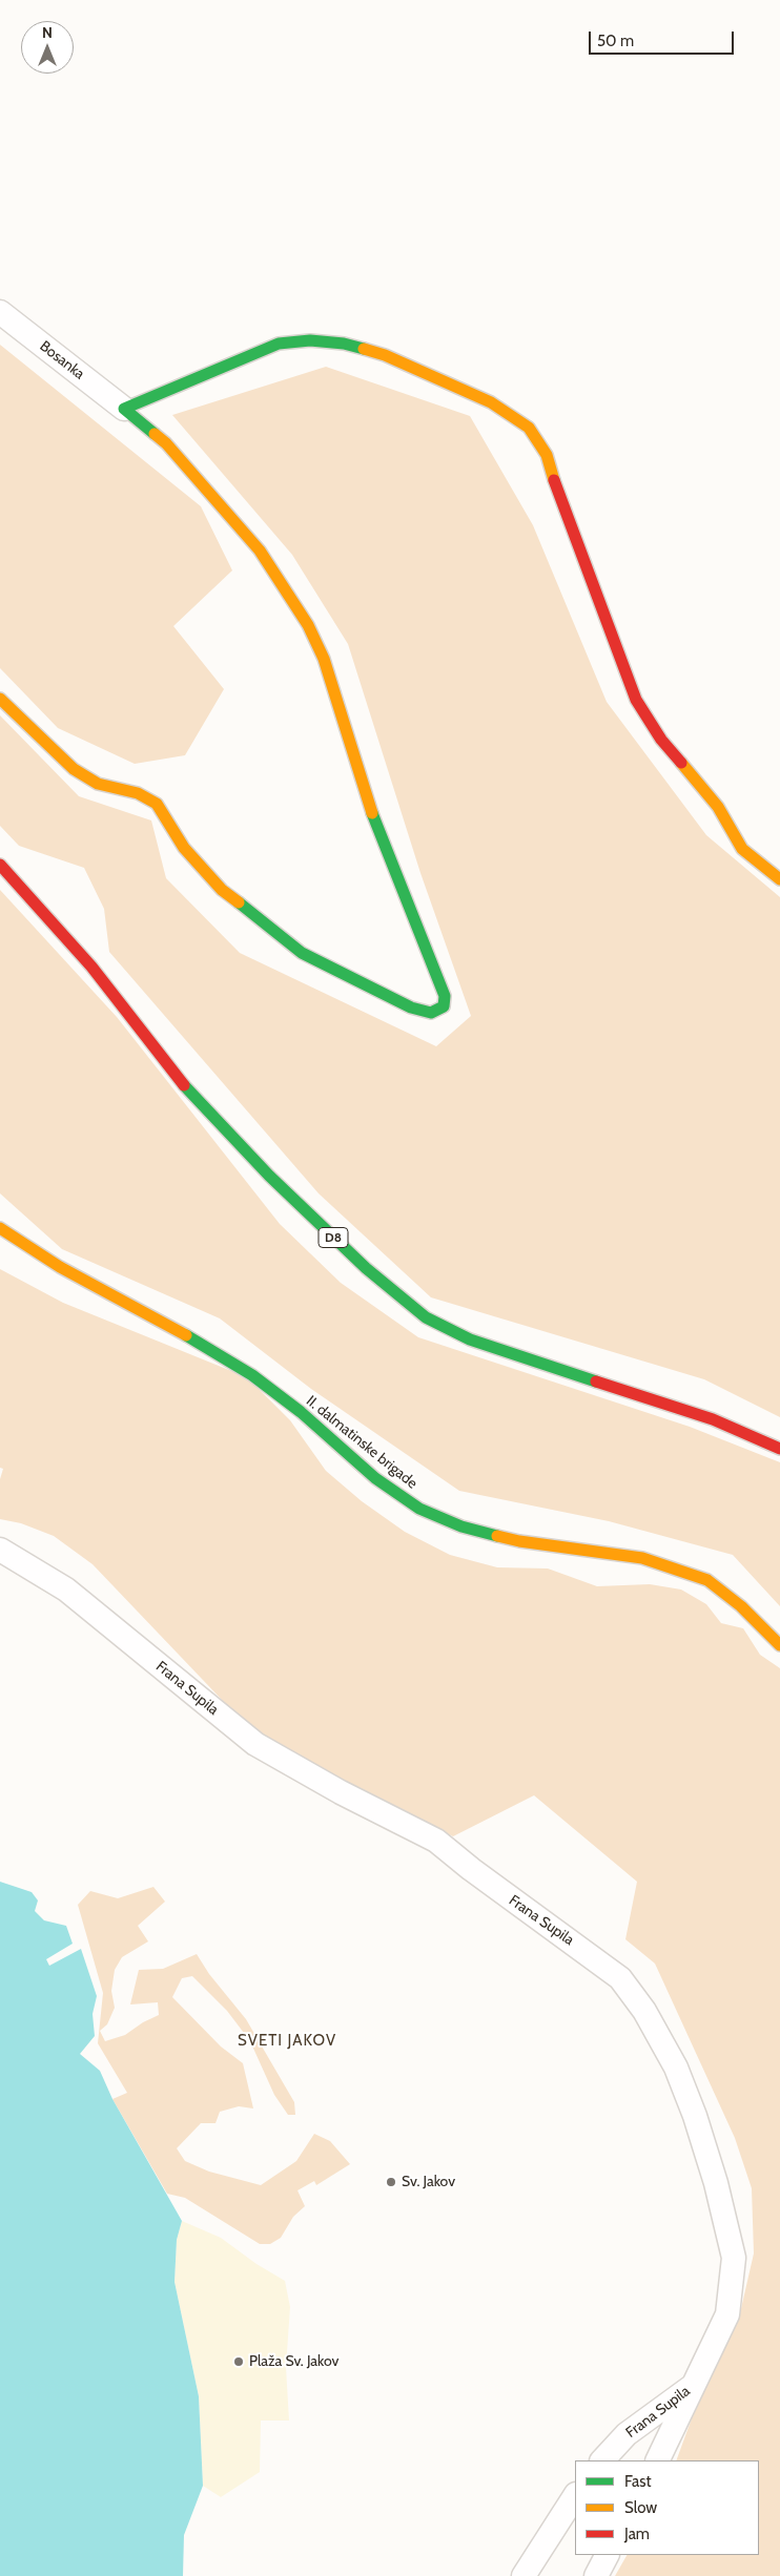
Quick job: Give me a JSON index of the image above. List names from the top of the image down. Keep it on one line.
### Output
{"streets":{"street":["Bosanka","D8","II. dalmatinske brigade","Frana Supila"]},"districts":["SVETI JAKOV"],"places":["Sv. Jakov","Plaža Sv. Jakov"],"legend":["Fast","Slow","Jam"],"scale_bar":"50 m","north":"top"}
